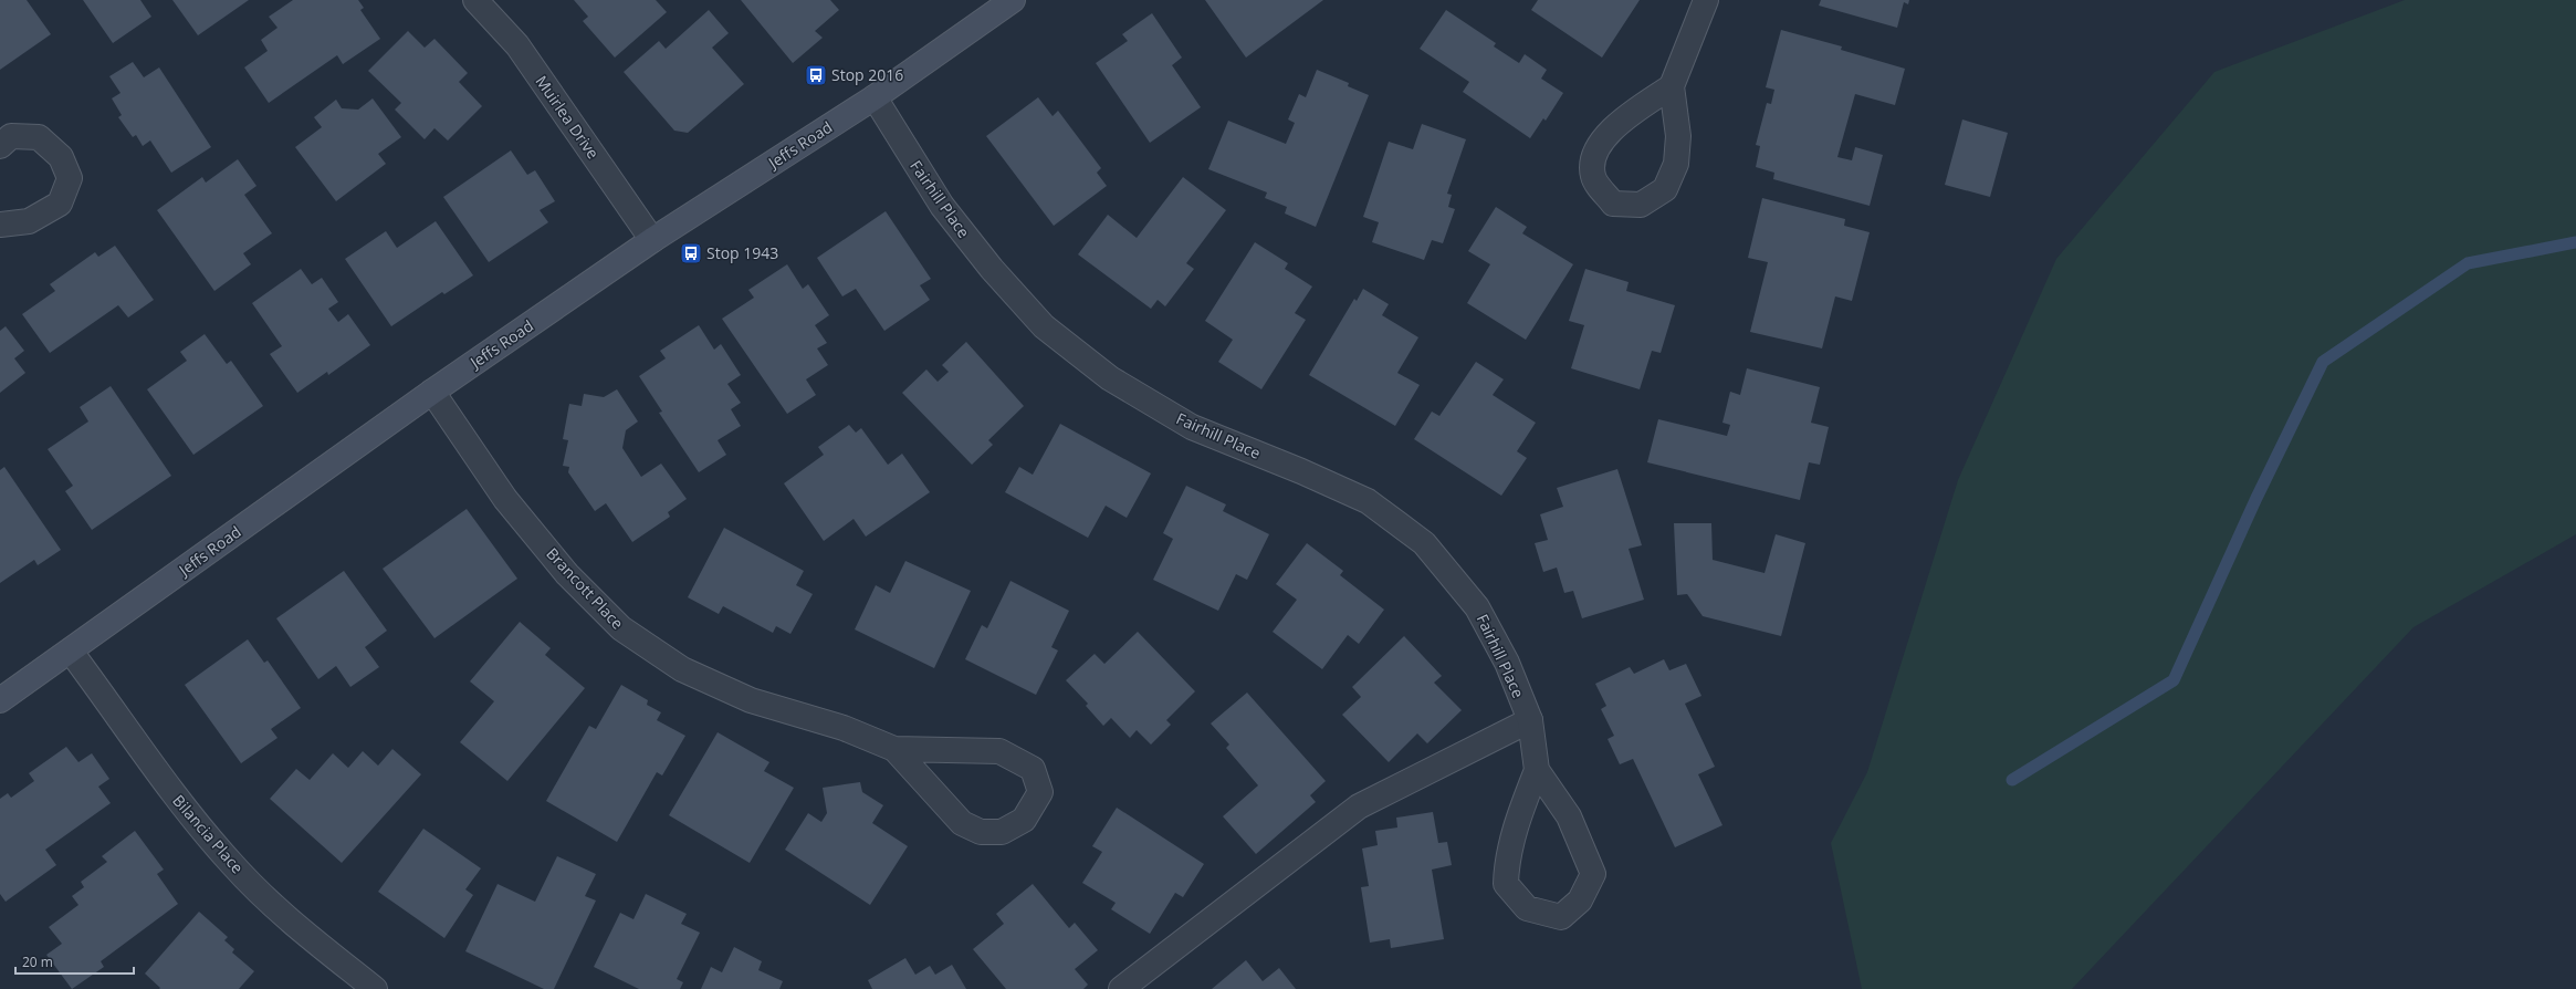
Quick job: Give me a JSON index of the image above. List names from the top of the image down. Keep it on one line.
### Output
{"streets":{"street":["Muirlea Drive","Jeffs Road","Fairhill Place","Brancott Place","Bilancia Place"]},"crossings":[["Muirlea Drive","Jeffs Road"],["Jeffs Road","Fairhill Place"],["Jeffs Road","Brancott Place"],["Jeffs Road","Bilancia Place"]],"places":{"bus stop":["Stop 2016","Stop 1943"]},"scale_bar":"20 m"}
